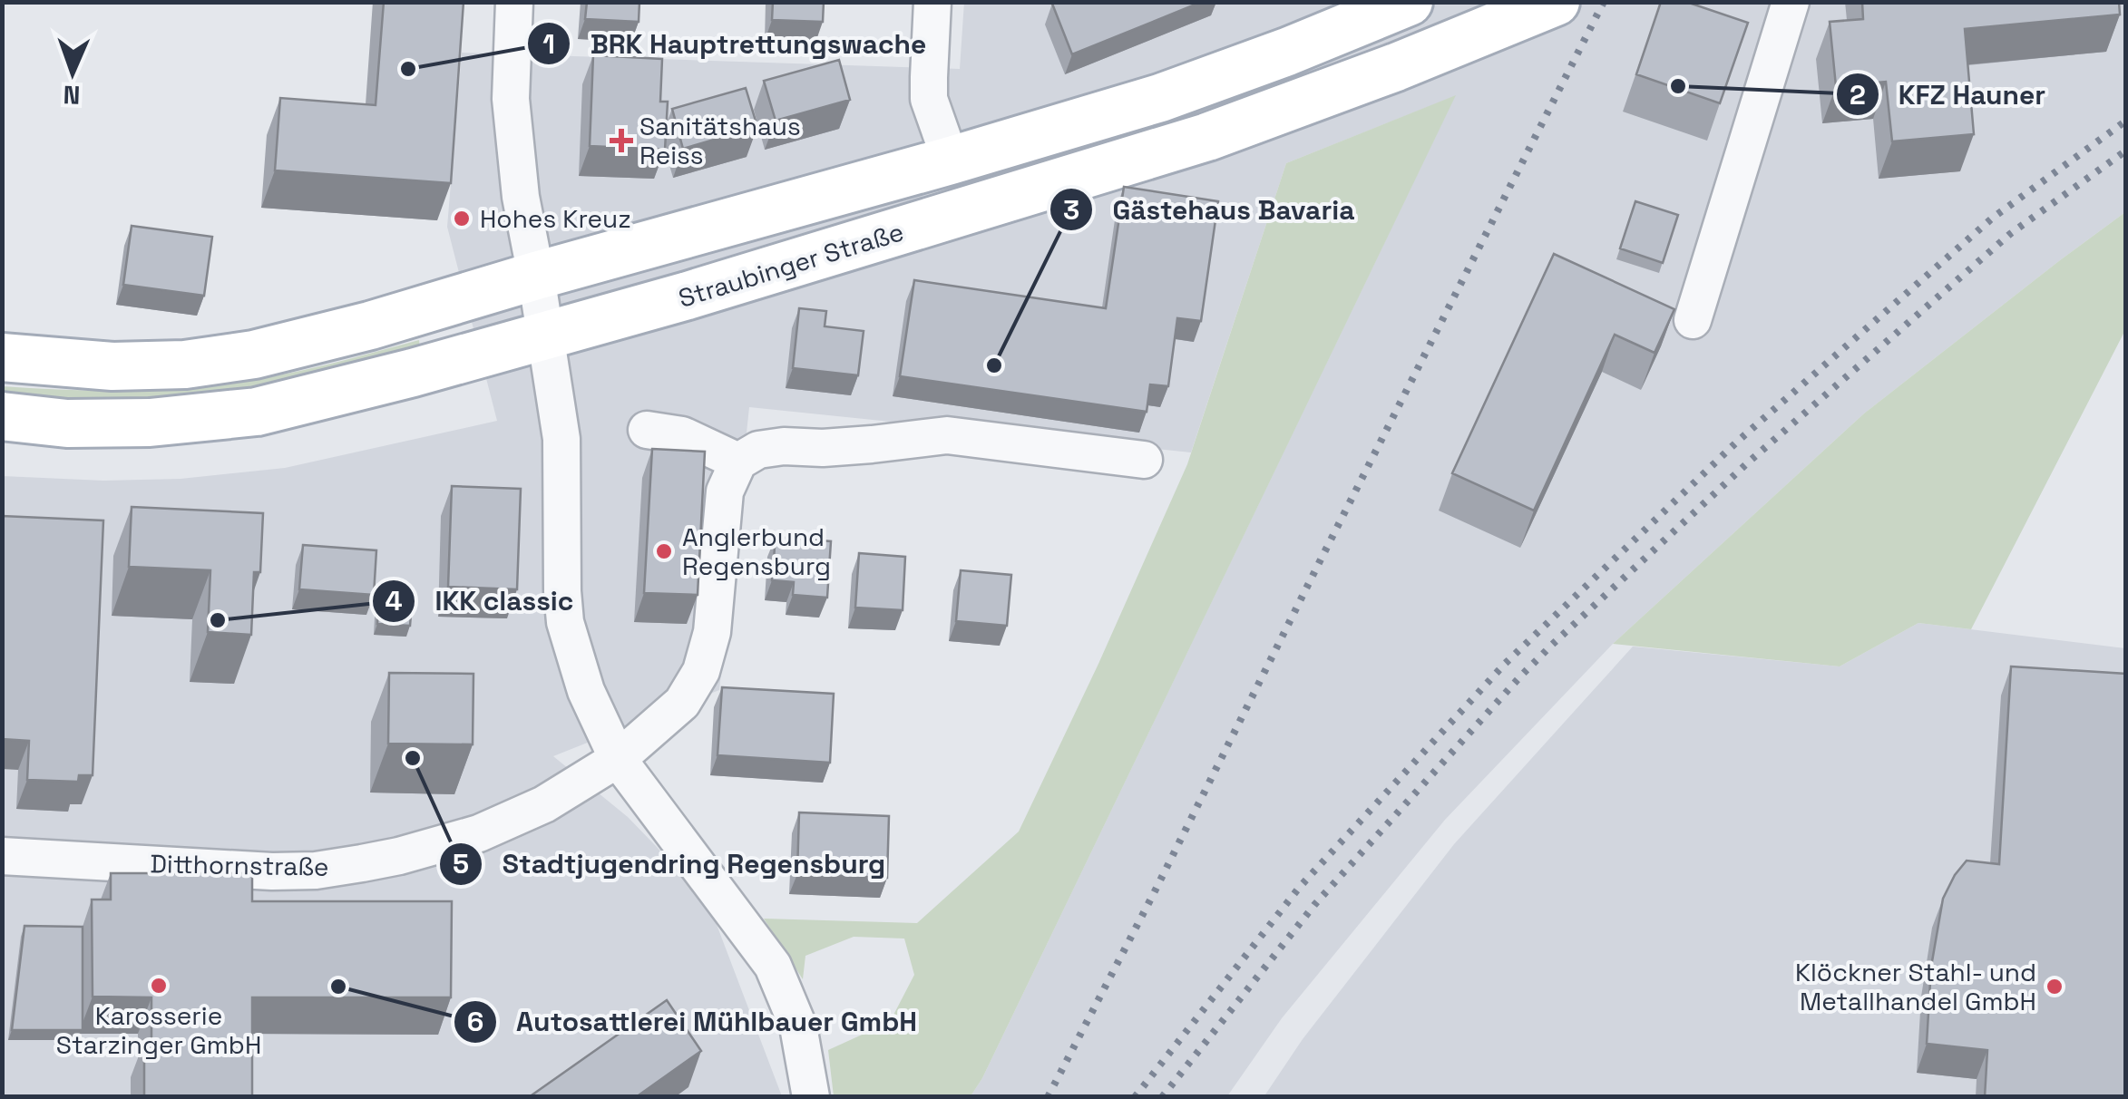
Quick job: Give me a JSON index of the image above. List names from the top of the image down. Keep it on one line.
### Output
{"streets":{"main road":["Straubinger Straße"],"street":["Ditthornstraße"]},"places":{"other":["BRK Hauptrettungswache","KFZ Hauner","Hohes Kreuz","Gästehaus Bavaria","Anglerbund Regensburg","IKK classic","Stadtjugendring Regensburg","Karosserie Starzinger GmbH","Autosattlerei Mühlbauer GmbH","Klöckner Stahl- und Metallhandel GmbH"],"health":["Sanitätshaus Reiss"]},"north":"bottom"}
